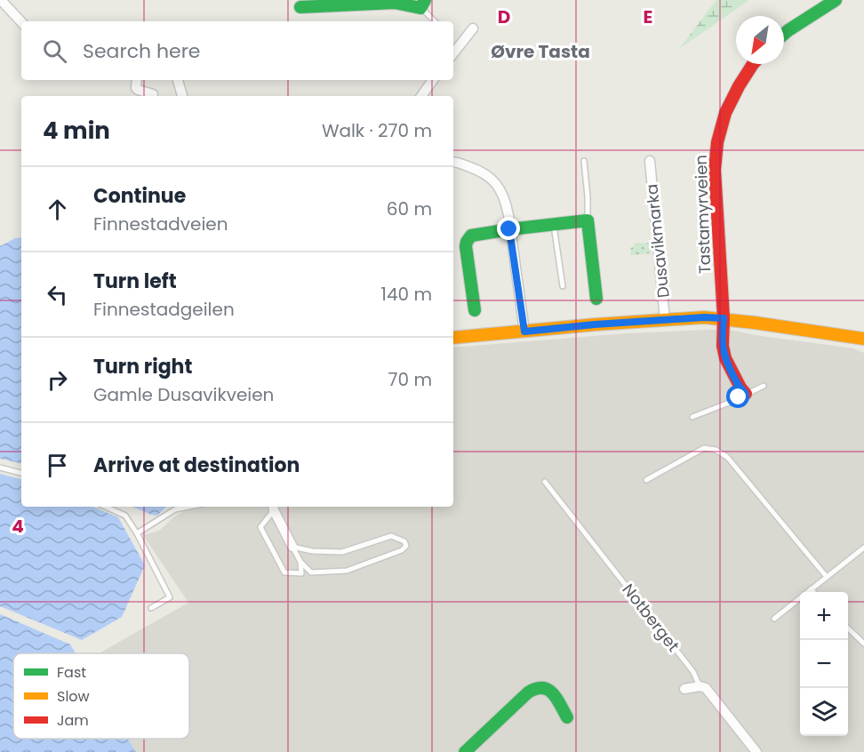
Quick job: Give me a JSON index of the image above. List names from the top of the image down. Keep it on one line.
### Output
{"streets":{"street":["Tastamyrveien","Dusavikmarka","Notberget"]},"districts":["Øvre Tasta"],"legend":["Fast","Slow","Jam"],"north":"bottom left","page":{"search":"Search here","heading":["4 min","Walk · 270 m"],"list":[["Continue","Finnestadveien","60 m"],["Turn left","Finnestadgeilen","140 m"],["Turn right","Gamle Dusavikveien","70 m"],"Arrive at destination"],"map_buttons":["+","−"]},"grid":{"columns":["D","E"],"rows":["4"]}}
